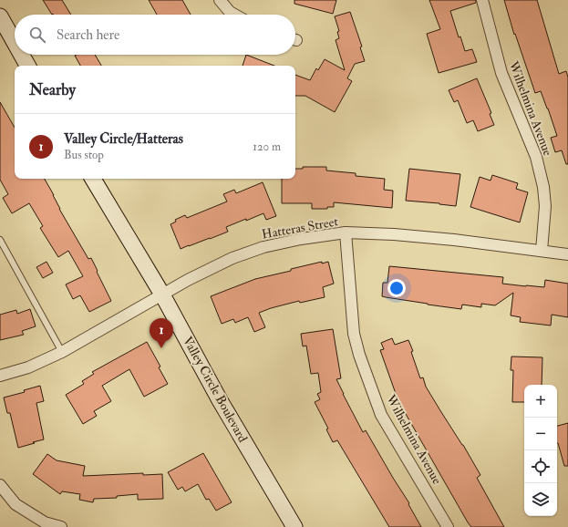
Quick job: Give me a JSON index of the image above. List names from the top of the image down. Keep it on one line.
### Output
{"streets":{"main road":["Valley Circle Boulevard"],"street":["Wilhelmina Avenue","Hatteras Street"]},"crossings":[["Wilhelmina Avenue","Hatteras Street"],["Hatteras Street","Valley Circle Boulevard"]],"page":{"search":"Search here","heading":"Nearby","list":[{"mark":"1","name":"Valley Circle/Hatteras","note":"Bus stop","value":"120 m"}],"pins":"1","map_buttons":["+","−"]}}
